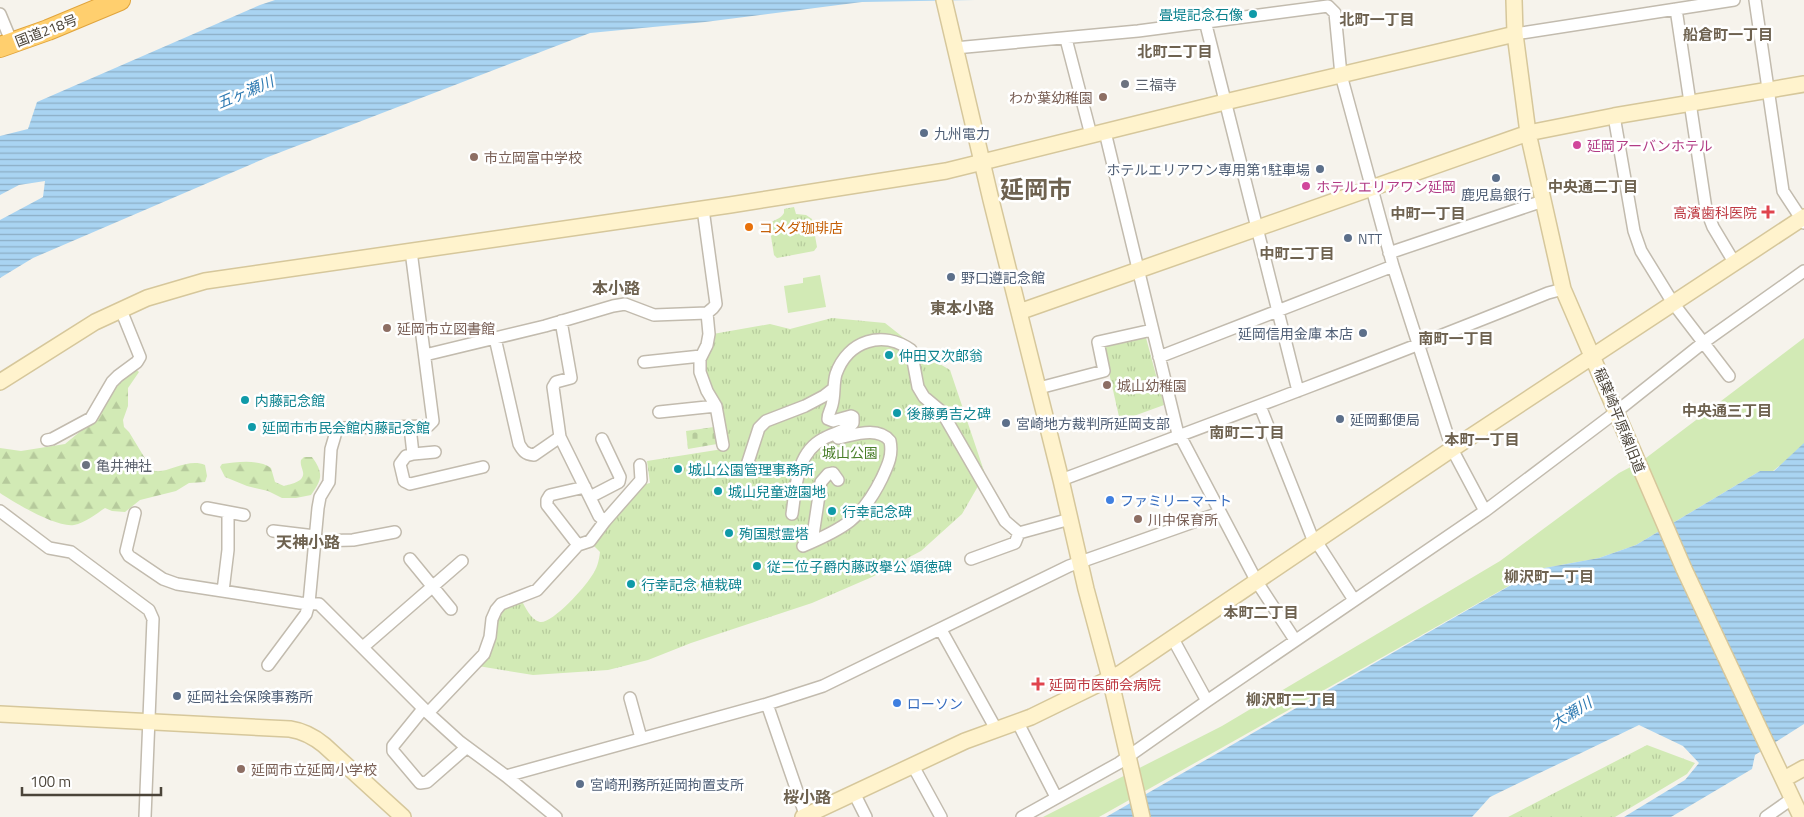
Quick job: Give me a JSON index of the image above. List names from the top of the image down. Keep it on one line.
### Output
{"streets":{"highway":["国道218号"],"street":["稲葉崎平原線旧道"]},"districts":["北町一丁目","船倉町一丁目","北町二丁目","中央通二丁目","延岡市","中町一丁目","中町二丁目","本小路","東本小路","南町一丁目","中央通三丁目","南町二丁目","本町一丁目","天神小路","柳沢町一丁目","本町二丁目","柳沢町二丁目","桜小路"],"water":["五ヶ瀬川","大瀬川"],"parks":["城山公園"],"places":{"other":["畳堤記念石像","三福寺","わか葉幼稚園","九州電力","延岡アーバンホテル","市立岡富中学校","ホテルエリアワン専用第1駐車場","鹿児島銀行","ホテルエリアワン延岡","コメダ珈琲店","NTT","野口遵記念館","延岡市立図書館","延岡信用金庫 本店","仲田又次郎翁","城山幼稚園","内藤記念館","後藤勇吉之碑","延岡郵便局","宮崎地方裁判所延岡支部","延岡市市民会館内藤記念館","亀井神社","城山公園管理事務所","城山兒童遊園地","ファミリーマート","行幸記念碑","川中保育所","殉国慰霊塔","従二位子爵内藤政擧公 頌徳碑","行幸記念 植栽碑","延岡社会保険事務所","ローソン","延岡市立延岡小学校","宮崎刑務所延岡拘置支所"],"health":["高濱歯科医院","延岡市医師会病院"]},"scale_bar":"100 m"}
